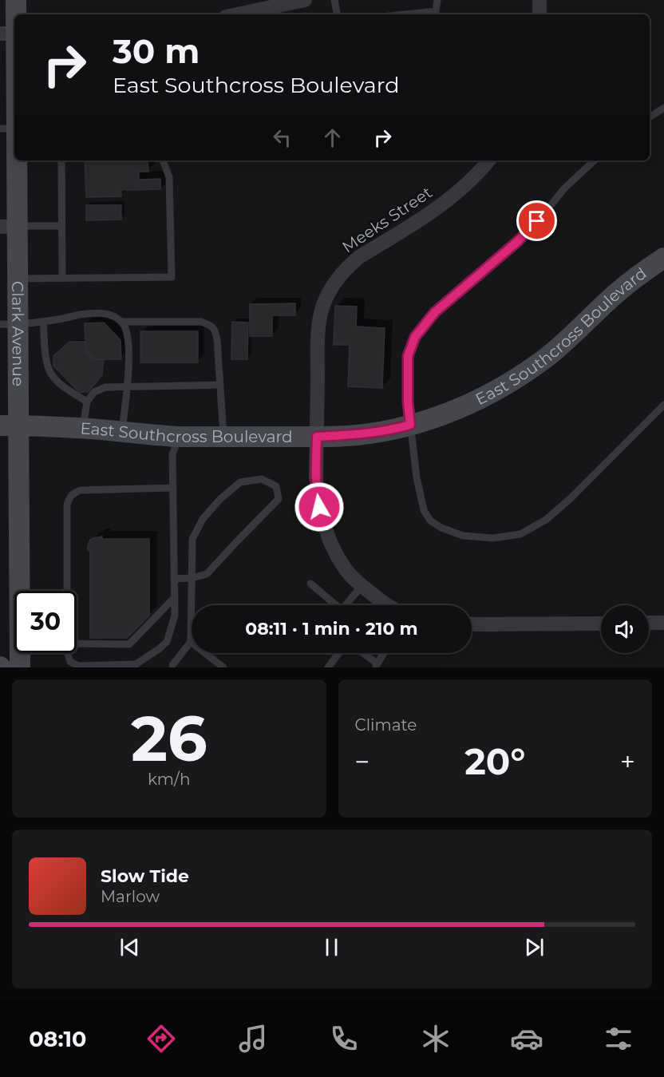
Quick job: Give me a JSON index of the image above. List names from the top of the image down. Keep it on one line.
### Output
{"streets":{"main road":["Clark Avenue","East Southcross Boulevard"],"street":["Meeks Street"]},"crossings":[["Meeks Street","East Southcross Boulevard"],["Clark Avenue","East Southcross Boulevard"]],"page":{"turn":["30 m","East Southcross Boulevard"],"limit":"30","trip":"08:11 · 1 min · 210 m","tile":[["26","km/h"],"Climate"],"heat":["−","20°","+"],"song":["Slow Tide","Marlow"],"tabs":"08:10"}}
